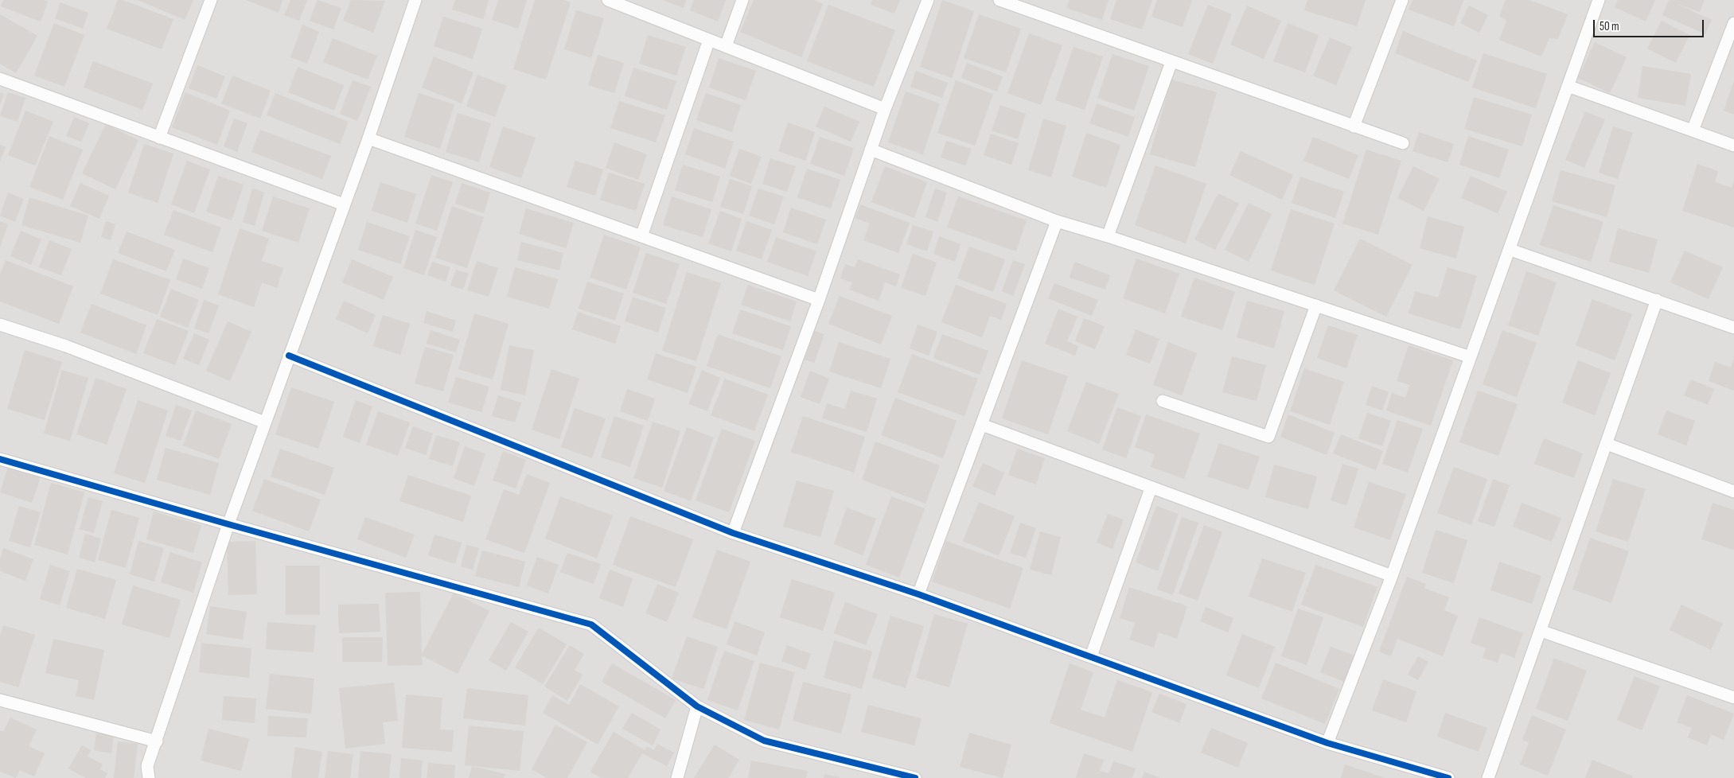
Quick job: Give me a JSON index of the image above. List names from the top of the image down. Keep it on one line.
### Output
{"scale_bar":"50 m"}
